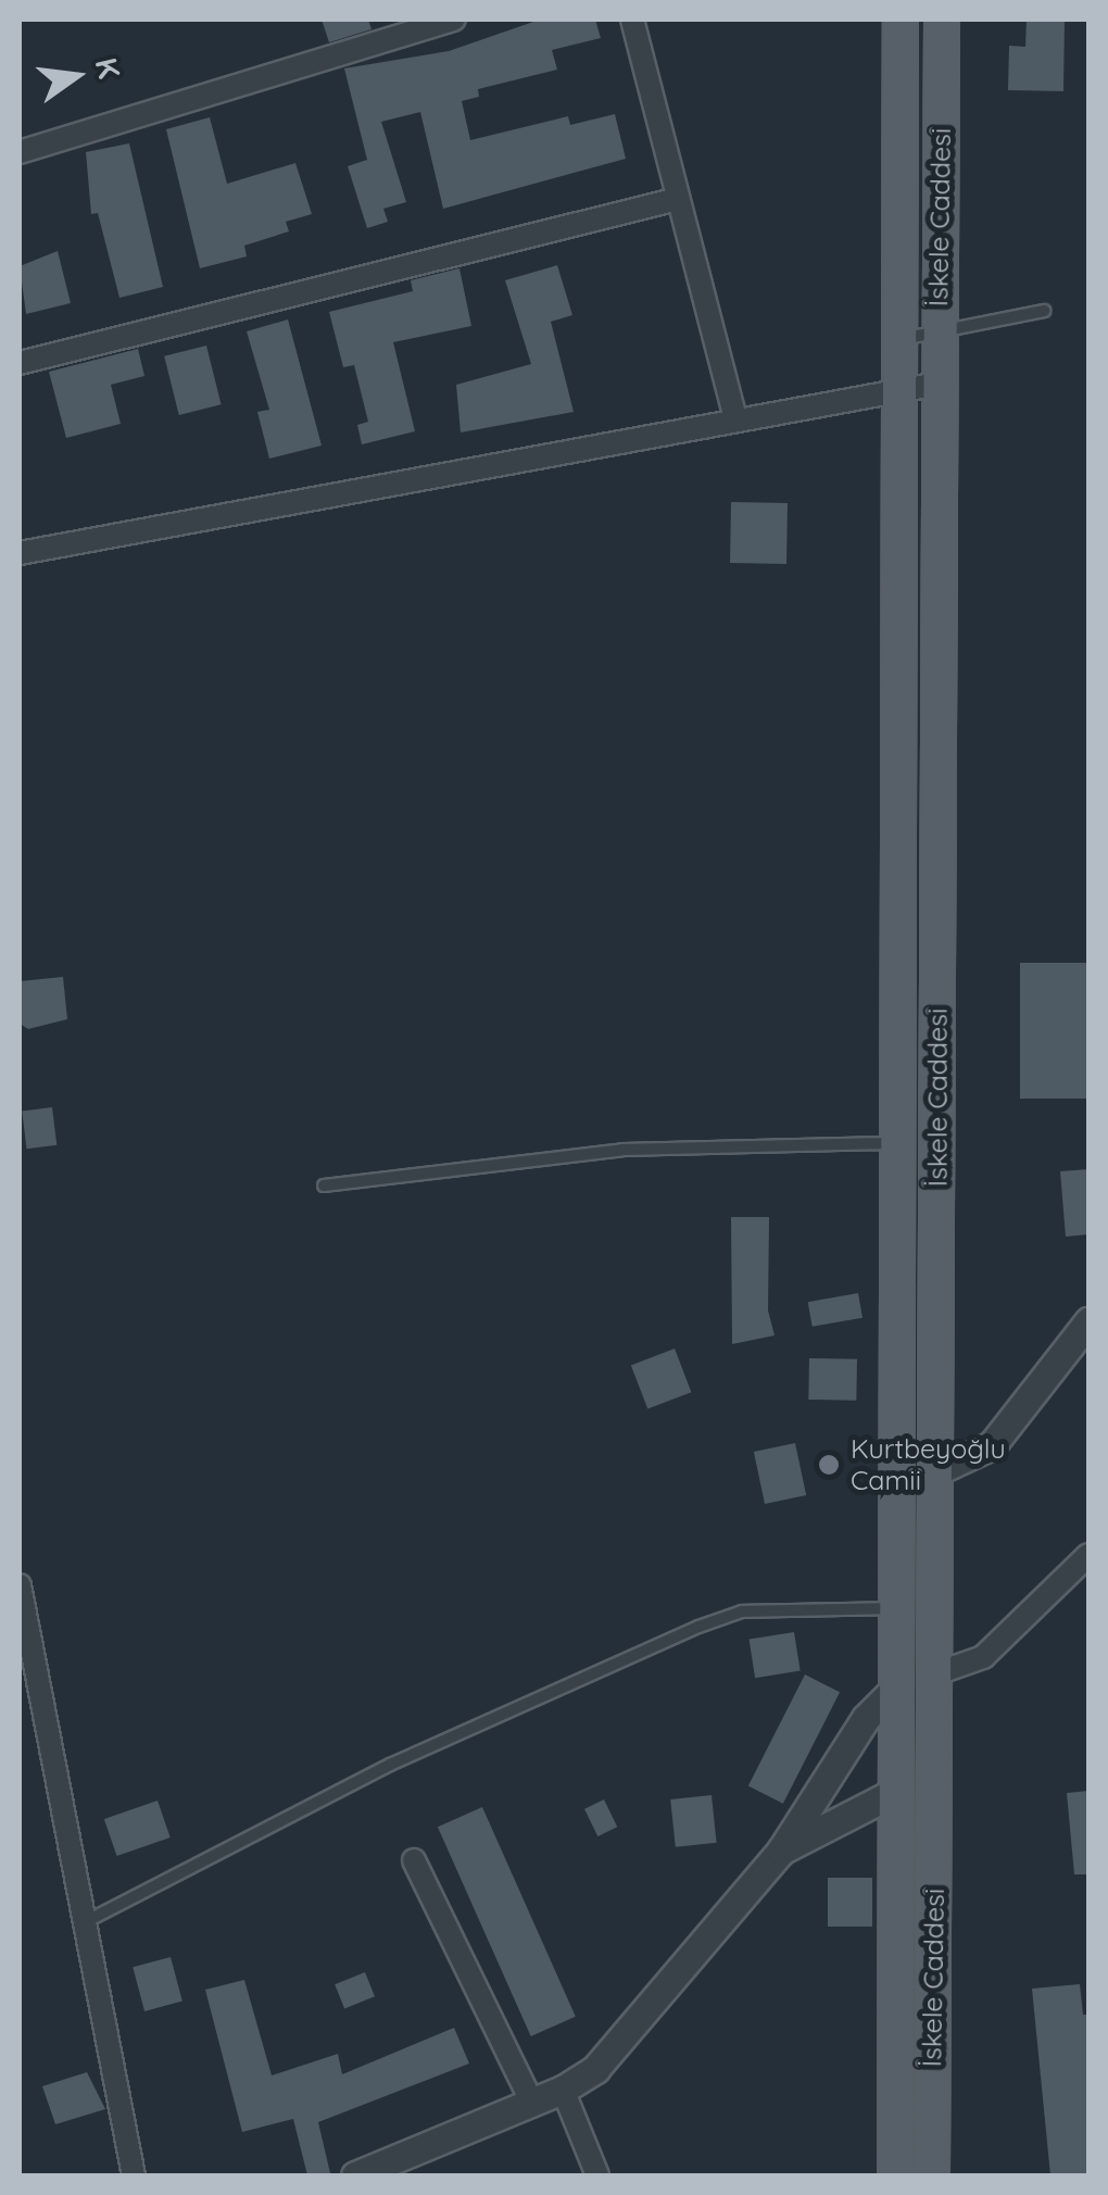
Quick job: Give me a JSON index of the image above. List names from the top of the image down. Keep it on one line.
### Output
{"streets":{"main road":["İskele Caddesi"]},"places":["Kurtbeyoğlu Camii"],"north":"right"}
